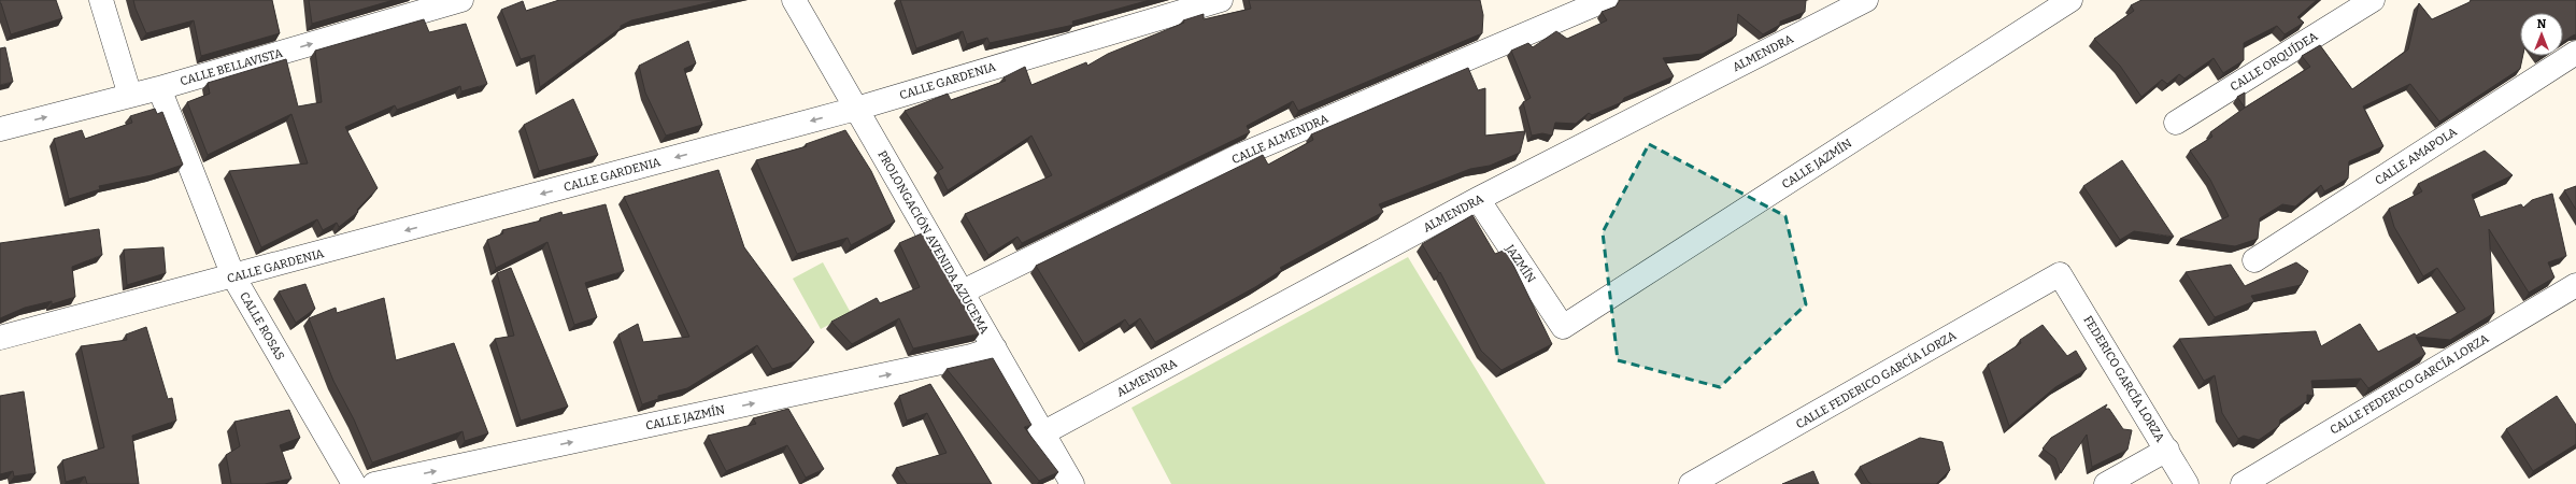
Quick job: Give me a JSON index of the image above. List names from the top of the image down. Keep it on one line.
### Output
{"streets":{"street":["ALMENDRA","CALLE ORQUÍDEA","CALLE BELLAVISTA","CALLE GARDENIA","CALLE ALMENDRA","CALLE AMAPOLA","CALLE JAZMÍN","PROLONGACIÓN AVENIDA AZUCEMA","JAZMÍN","CALLE ROSAS","FEDERICO GARCÍA LORZA","CALLE FEDERICO GARCÍA LORZA"]},"crossings":[["ALMENDRA","PROLONGACIÓN AVENIDA AZUCEMA"],["ALMENDRA","JAZMÍN"],["CALLE BELLAVISTA","CALLE ROSAS"],["CALLE GARDENIA","PROLONGACIÓN AVENIDA AZUCEMA"],["CALLE GARDENIA","CALLE ROSAS"],["CALLE ALMENDRA","PROLONGACIÓN AVENIDA AZUCEMA"],["CALLE JAZMÍN","PROLONGACIÓN AVENIDA AZUCEMA"],["CALLE JAZMÍN","JAZMÍN"],["FEDERICO GARCÍA LORZA","CALLE FEDERICO GARCÍA LORZA"]],"one_way":["CALLE BELLAVISTA","CALLE GARDENIA","CALLE JAZMÍN"],"north":"top"}
